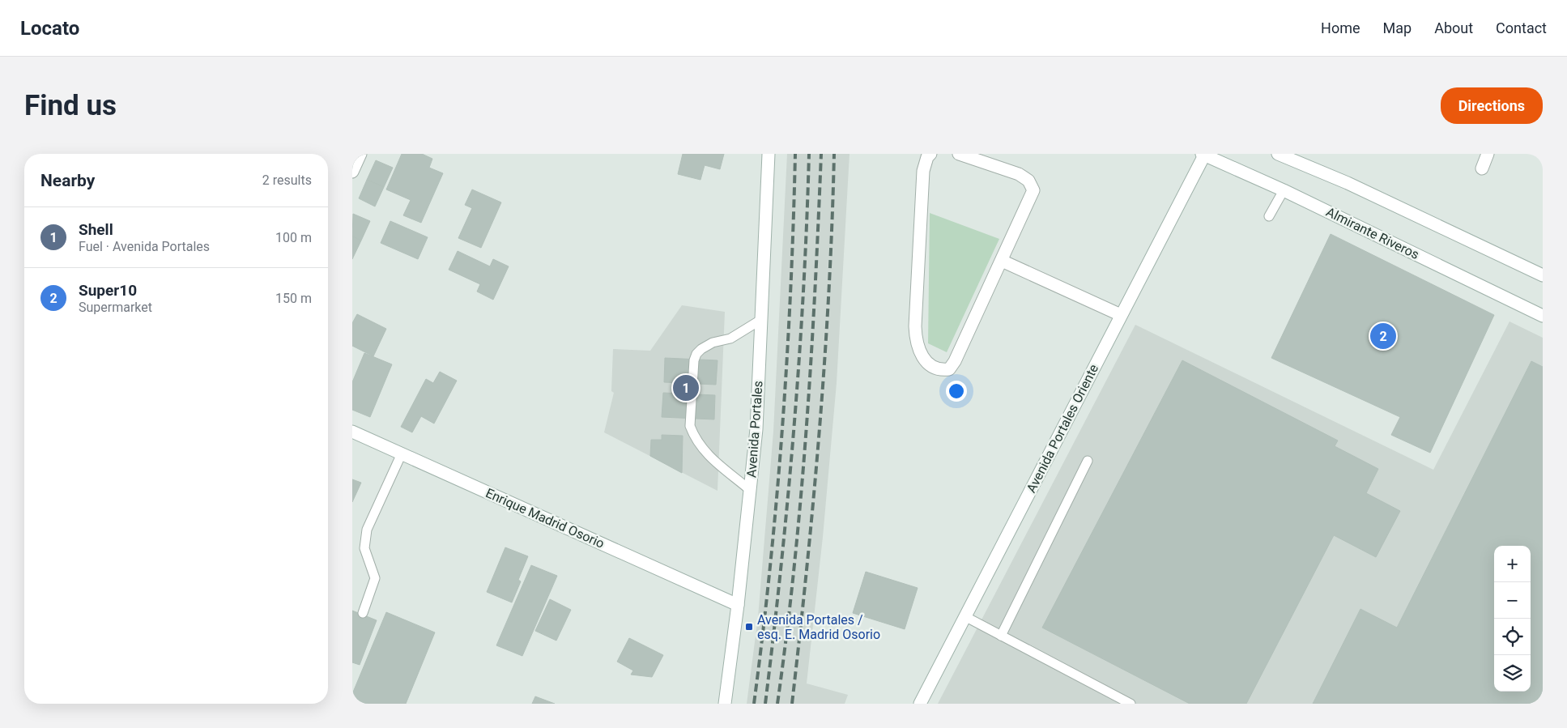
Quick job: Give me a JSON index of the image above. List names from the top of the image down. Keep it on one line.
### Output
{"streets":{"street":["Almirante Riveros","Avenida Portales Oriente","Avenida Portales","Enrique Madrid Osorio"]},"crossings":[["Almirante Riveros","Avenida Portales Oriente"],["Avenida Portales","Enrique Madrid Osorio"]],"places":{"transit":["Avenida Portales / esq. E. Madrid Osorio"]},"page":{"header":"Locato","nav":["Home","Map","About","Contact"],"buttons":"Directions","title":"Find us","heading":["Nearby","2 results"],"list":[{"mark":"1","name":"Shell","note":"Fuel · Avenida Portales","value":"100 m"},{"mark":"2","name":"Super10","note":"Supermarket","value":"150 m"}],"pins":["2","1"],"map_buttons":["+","−"]}}
